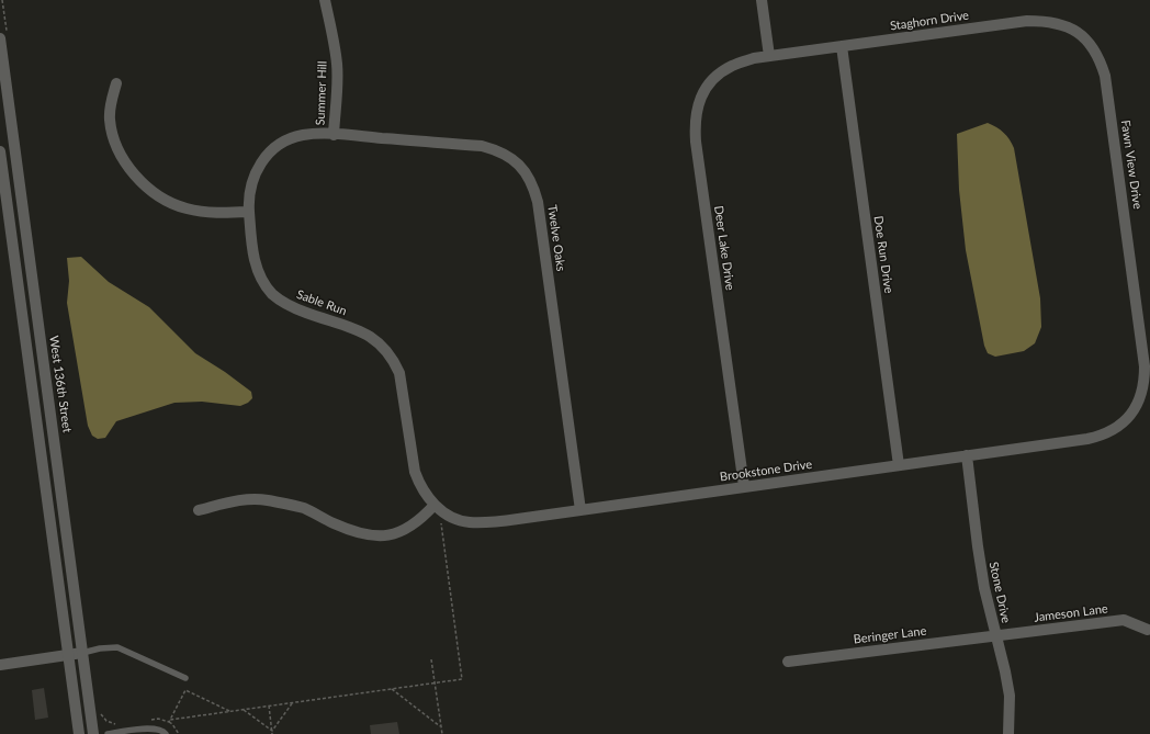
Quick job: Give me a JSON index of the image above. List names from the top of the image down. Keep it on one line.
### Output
{"streets":{"street":["Staghorn Drive","Summer Hill","Fawn View Drive","Twelve Oaks","Deer Lake Drive","Doe Run Drive","Sable Run","West 136th Street","Brookstone Drive","Stone Drive","Jameson Lane","Beringer Lane"]},"crossings":[["Staghorn Drive","Fawn View Drive"],["Staghorn Drive","Deer Lake Drive"],["Staghorn Drive","Doe Run Drive"],["Summer Hill","Twelve Oaks"],["Summer Hill","Sable Run"],["Fawn View Drive","Brookstone Drive"],["Twelve Oaks","Sable Run"],["Twelve Oaks","Brookstone Drive"],["Deer Lake Drive","Brookstone Drive"],["Doe Run Drive","Brookstone Drive"],["Sable Run","Brookstone Drive"],["Brookstone Drive","Stone Drive"],["Stone Drive","Jameson Lane"],["Stone Drive","Beringer Lane"],["Jameson Lane","Beringer Lane"]]}
